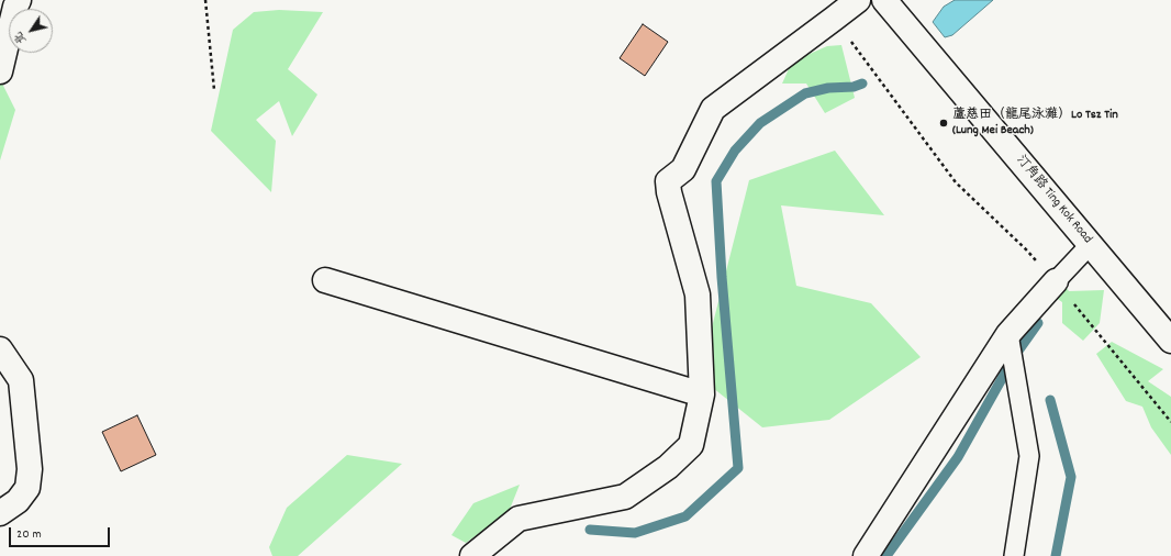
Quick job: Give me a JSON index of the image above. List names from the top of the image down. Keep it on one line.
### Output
{"streets":{"street":["汀角路 Ting Kok Road"]},"places":["蘆慈田（龍尾泳灘）Lo Tsz Tin (Lung Mei Beach)"],"scale_bar":"20 m","north":"bottom left"}
